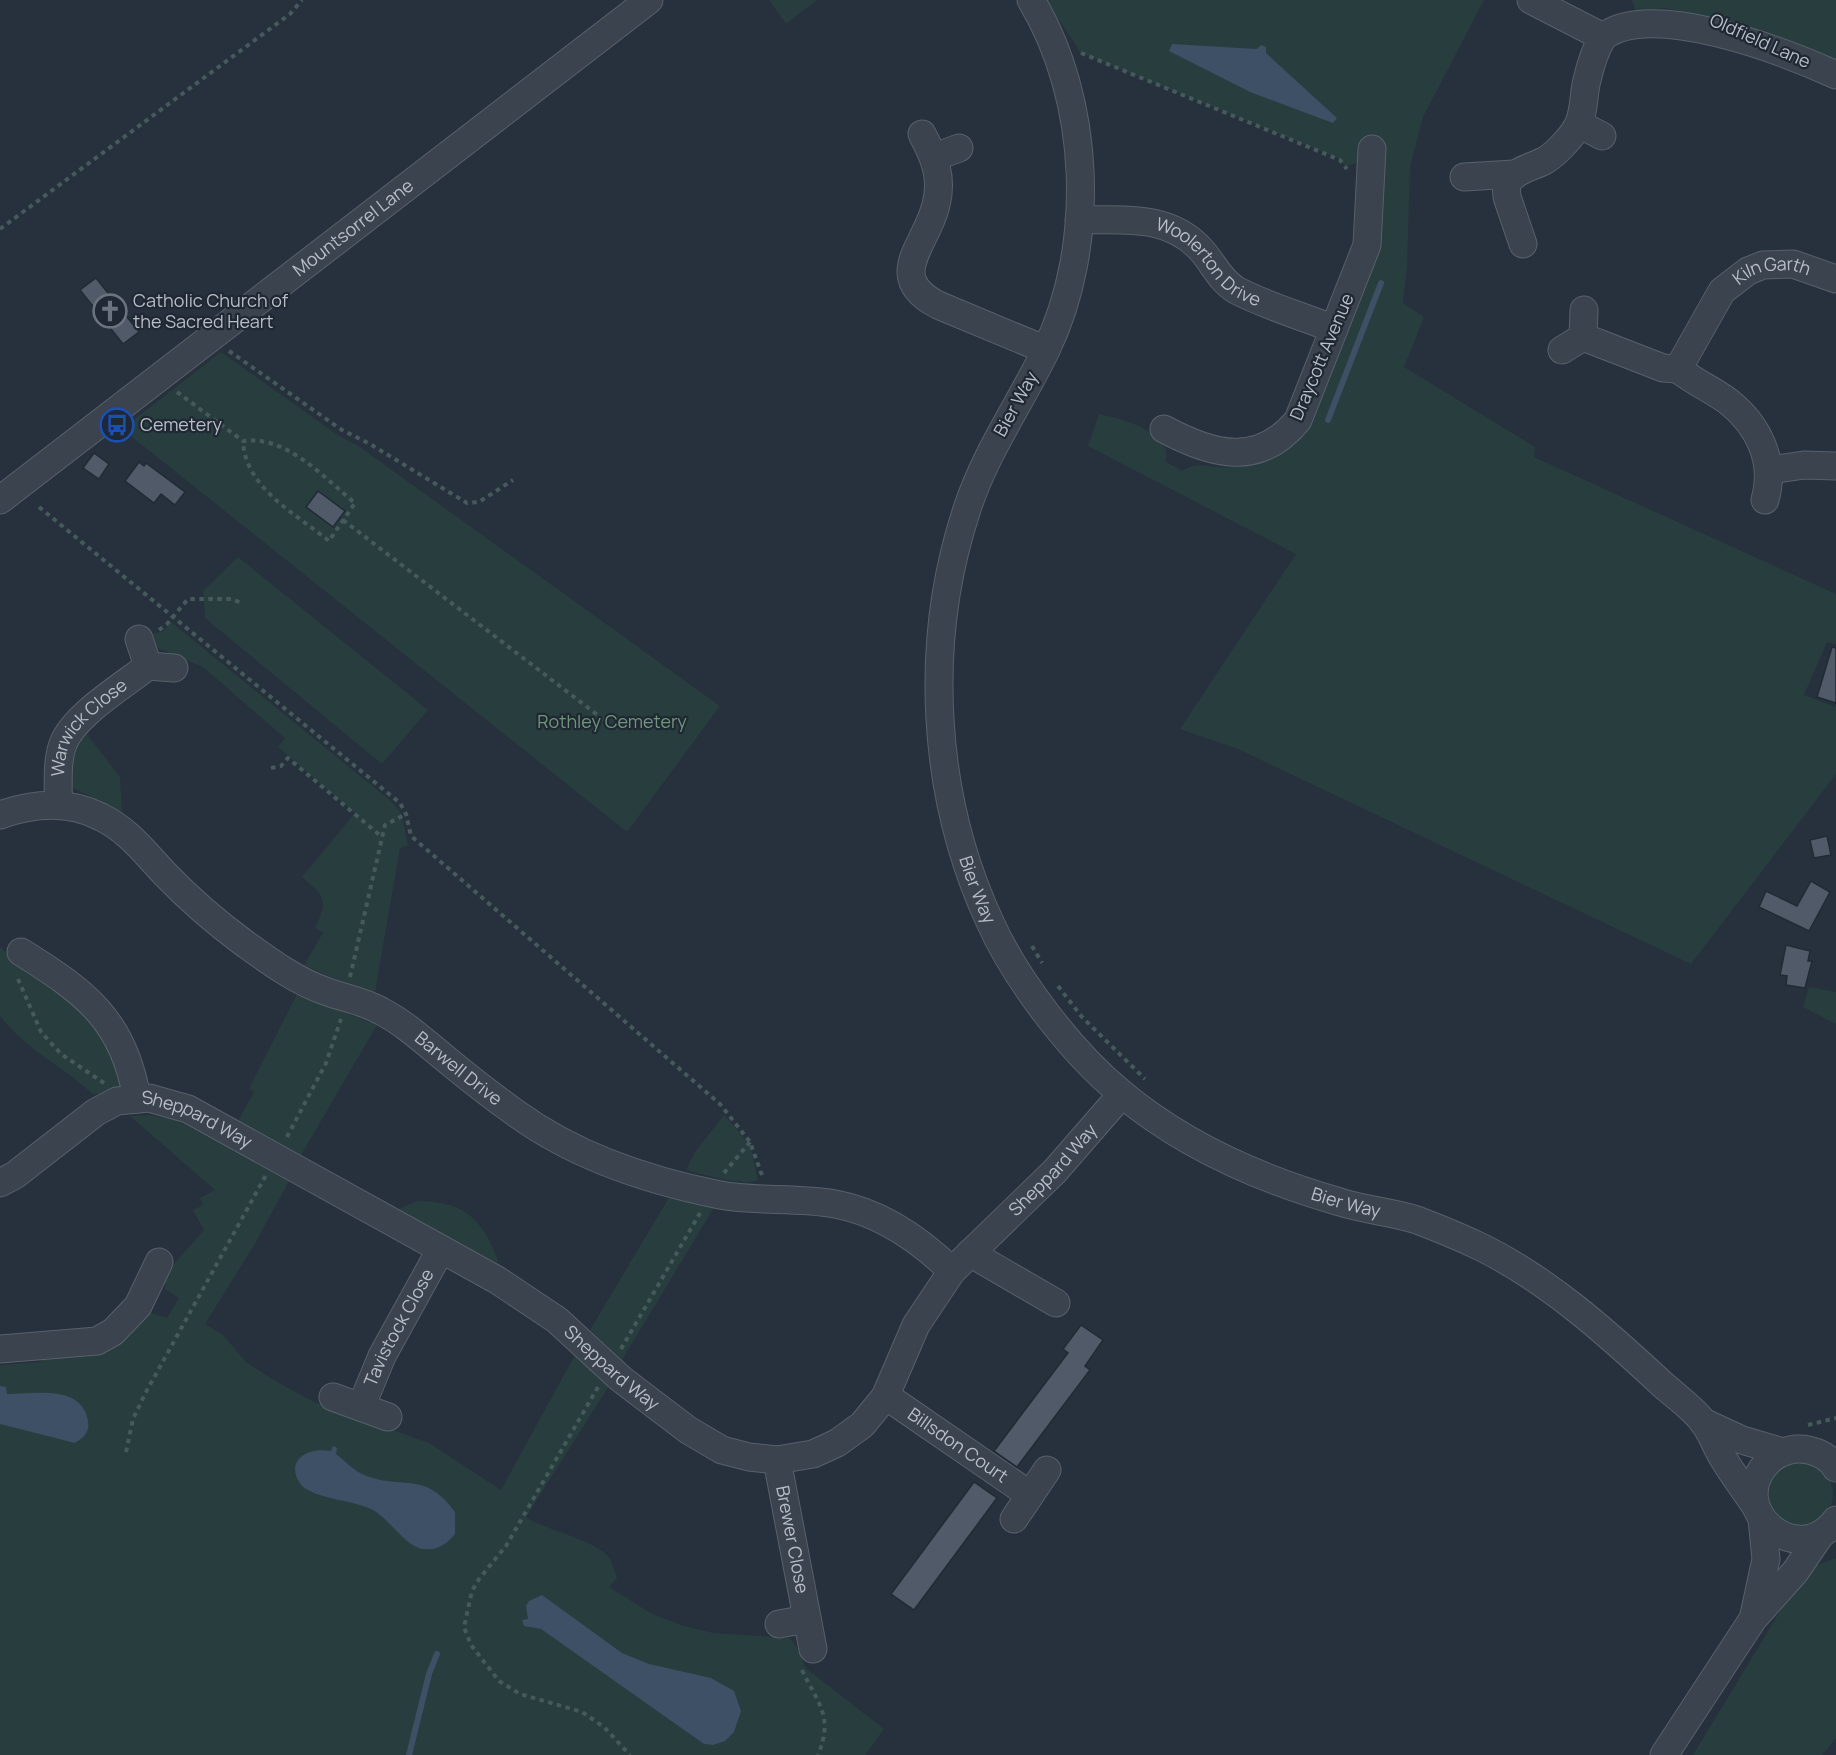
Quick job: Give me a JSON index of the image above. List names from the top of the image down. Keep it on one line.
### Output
{"streets":{"street":["Oldfield Lane","Mountsorrel Lane","Woolerton Drive","Kiln Garth","Draycott Avenue","Bier Way","Warwick Close","Barwell Drive","Sheppard Way","Tavistock Close","Billsdon Court","Brewer Close"]},"crossings":[["Woolerton Drive","Draycott Avenue"],["Woolerton Drive","Bier Way"],["Bier Way","Sheppard Way"],["Warwick Close","Barwell Drive"],["Barwell Drive","Sheppard Way"],["Sheppard Way","Tavistock Close"],["Sheppard Way","Billsdon Court"],["Sheppard Way","Brewer Close"]],"parks":["Rothley Cemetery"],"places":{"church":["Catholic Church of the Sacred Heart"],"bus stop":["Cemetery"]}}
